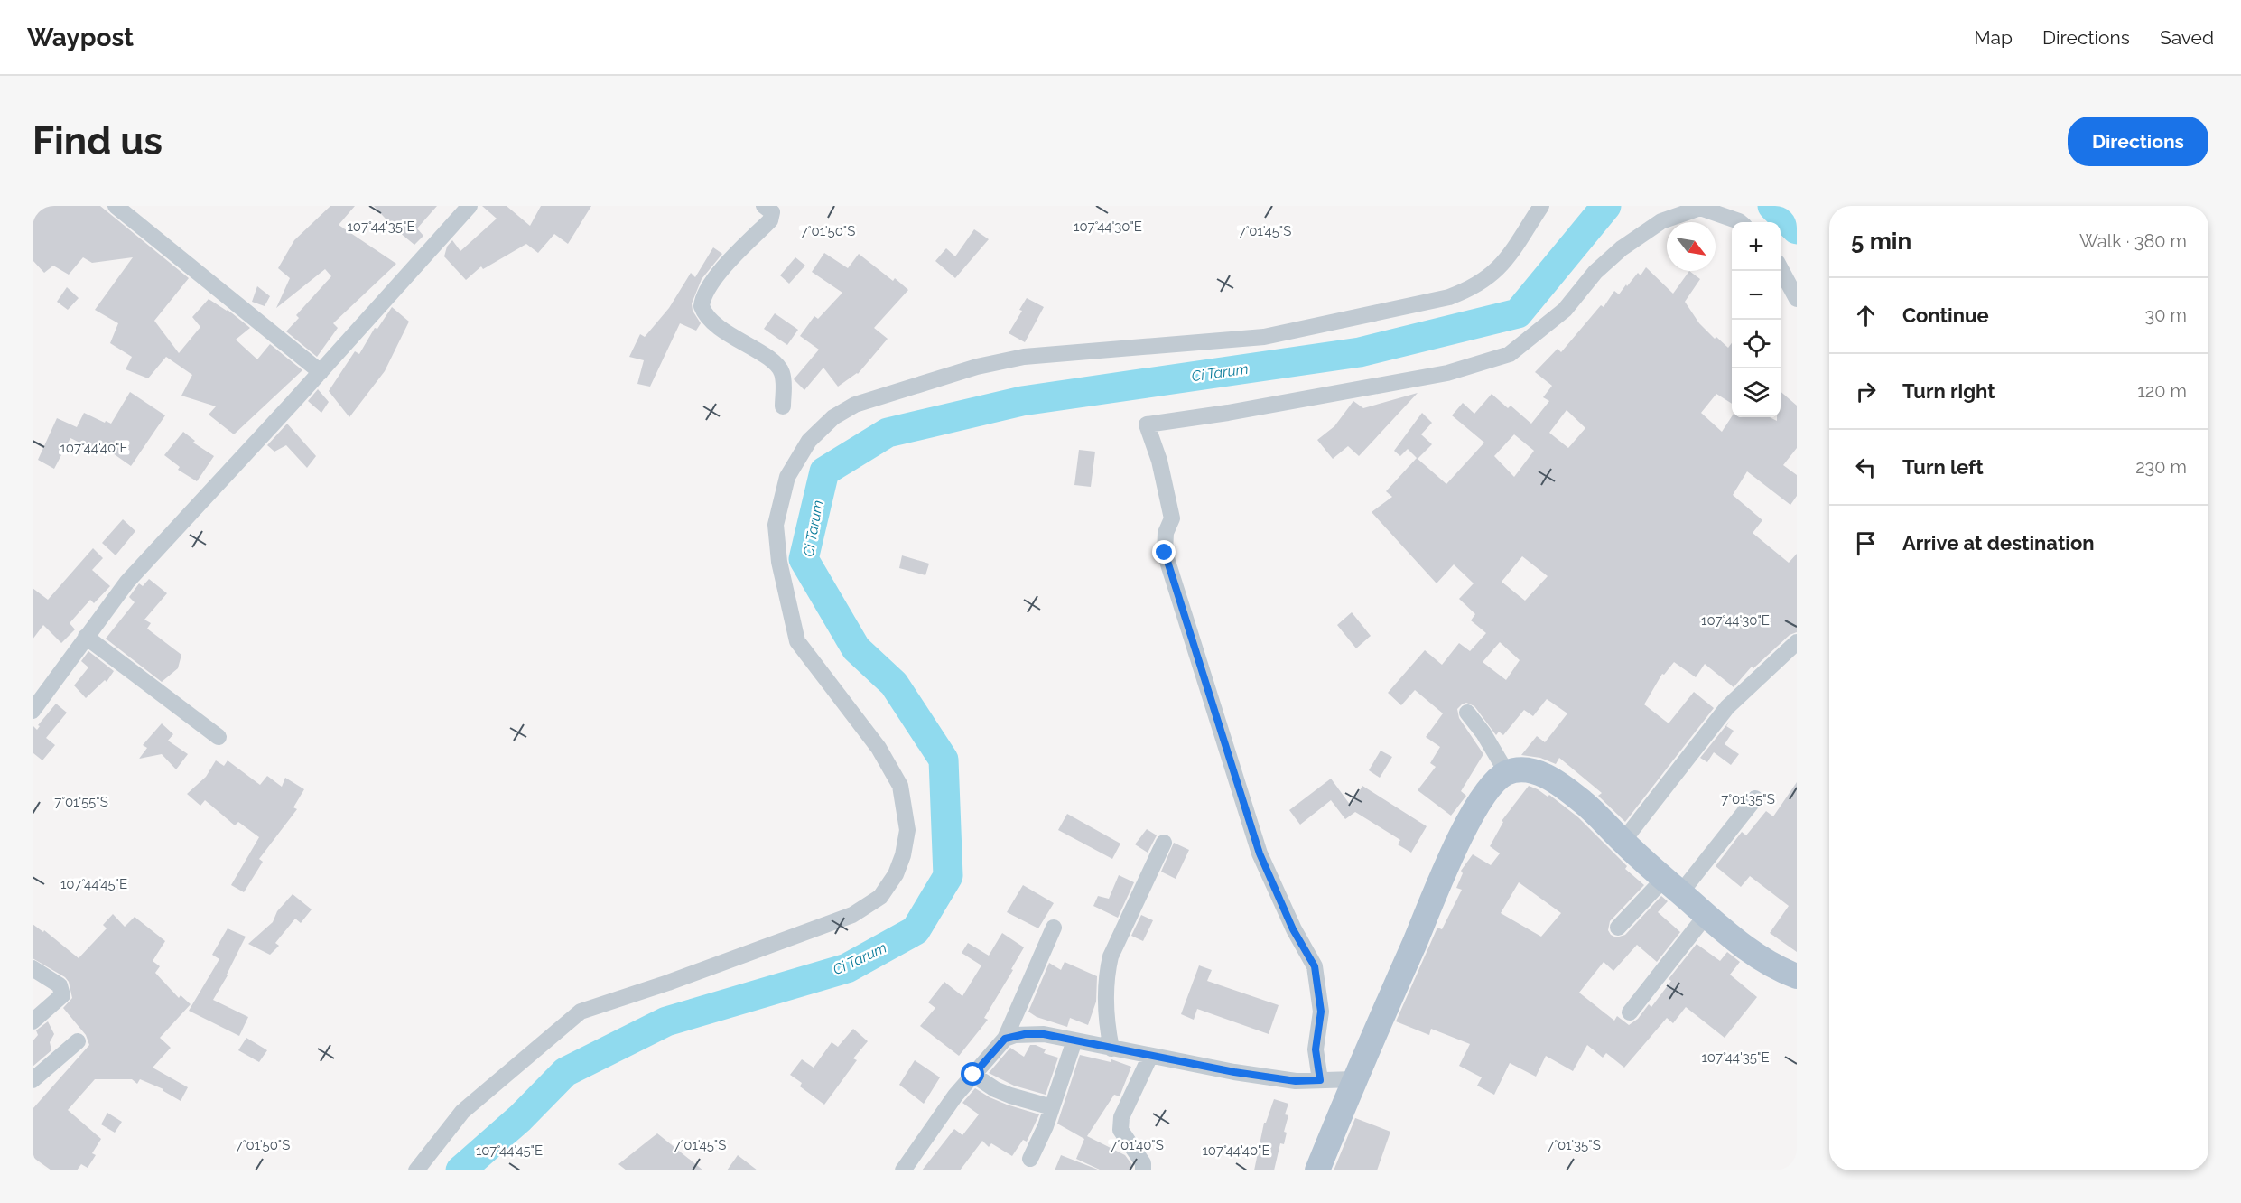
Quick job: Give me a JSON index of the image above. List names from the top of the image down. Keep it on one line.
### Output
{"water":["Ci Tarum"],"north":"bottom right","page":{"header":"Waypost","nav":["Map","Directions","Saved"],"buttons":"Directions","title":"Find us","heading":["5 min","Walk · 380 m"],"map_buttons":["+","−"],"list":[["Continue","30 m"],["Turn right","120 m"],["Turn left","230 m"],"Arrive at destination"]},"coordinates":["107°44'35\"E","107°44'30\"E","7°01'50\"S","7°01'45\"S","107°44'40\"E","7°01'35\"S","7°01'55\"S","107°44'45\"E","7°01'40\"S"]}
